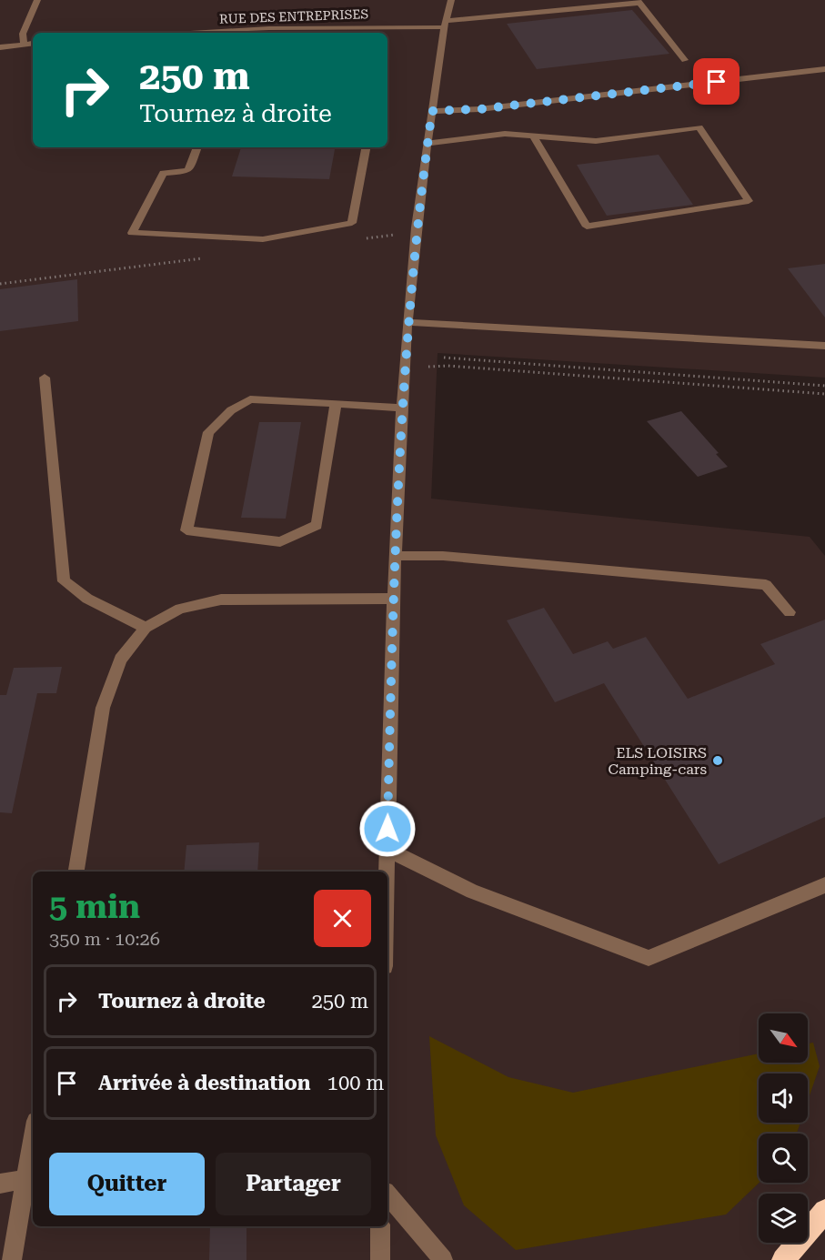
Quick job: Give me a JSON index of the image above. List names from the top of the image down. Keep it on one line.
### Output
{"streets":{"street":["RUE DES ENTREPRISES"]},"places":["ELS LOISIRS Camping-cars"],"north":"bottom right","page":{"turn":["250 m","Tournez à droite"],"heading":["5 min","350 m · 10:26"],"list":[{"name":"Tournez à droite","value":"250 m"},{"name":"Arrivée à destination","value":"100 m"}],"buttons":["Quitter","Partager"]}}
